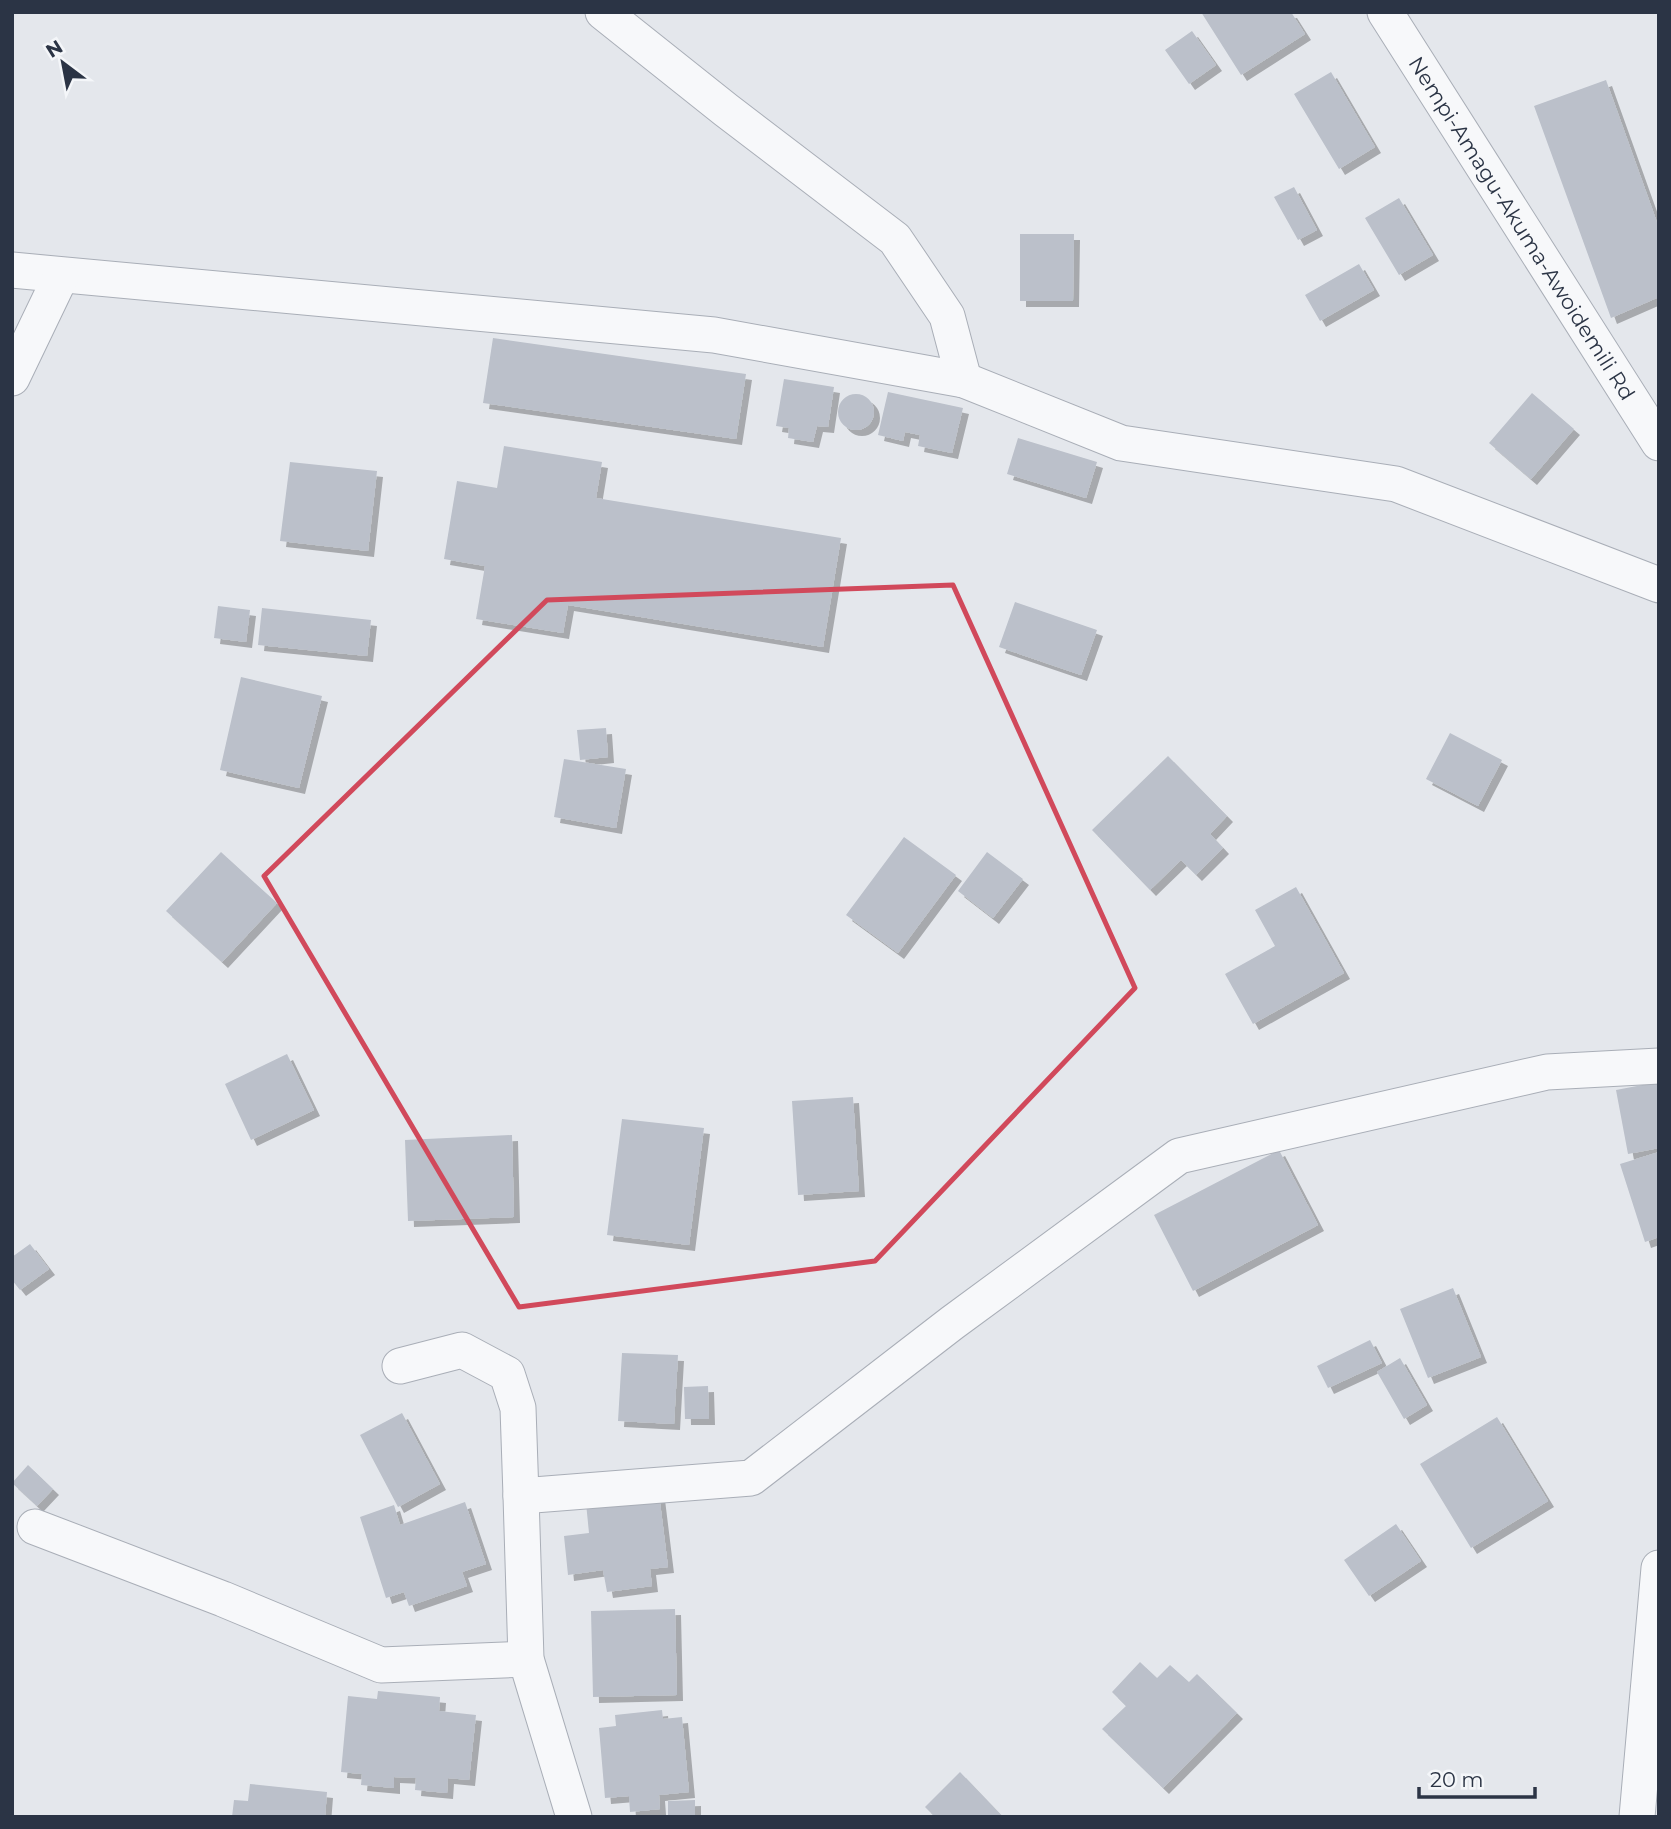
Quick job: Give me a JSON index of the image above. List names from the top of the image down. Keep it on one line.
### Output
{"streets":{"street":["Nempi-Amagu-Akuma-Awoidemili Rd"]},"scale_bar":"20 m","north":"top left"}
